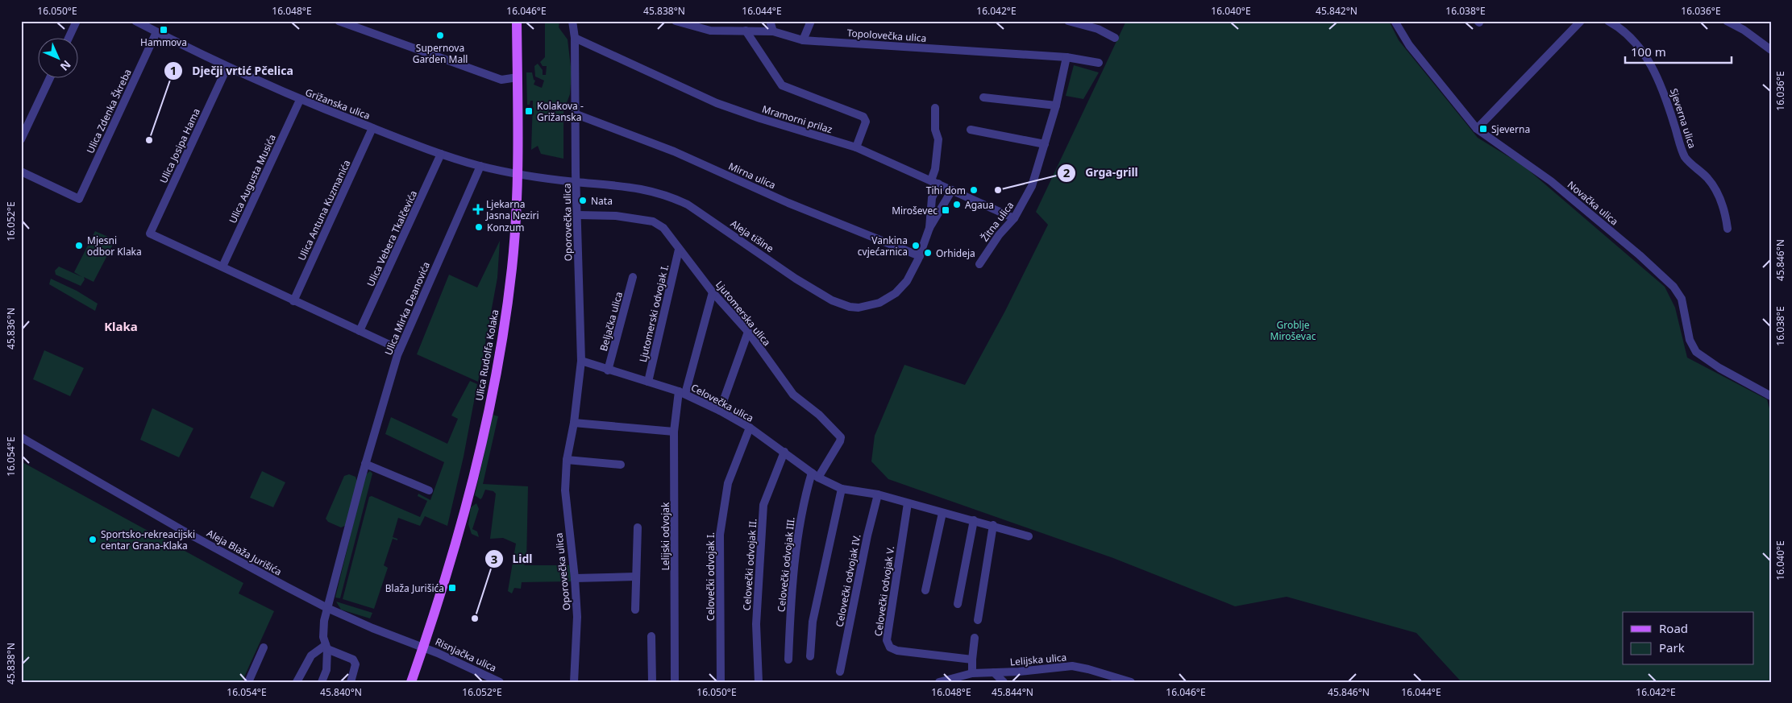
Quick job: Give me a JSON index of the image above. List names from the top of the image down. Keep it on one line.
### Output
{"streets":{"main road":["Ulica Rudolfa Kolaka"],"street":["Topolovečka ulica","Grižanska ulica","Ulica Zdenka Škreba","Sjeverna ulica","Mramorni prilaz","Ulica Josipa Hama","Mirna ulica","Ulica Augusta Musića","Novačka ulica","Ulica Antuna Kuzmanića","Žitna ulica","Oporovečka ulica","Aleja tišine","Ulica Vebera Tkalčevića","Ulica Mirka Deanovića","Ljutomerski odvojak I.","Ljutomerska ulica","Beljačka ulica","Celovečka ulica","Lelijski odvojak","Aleja Blaža Jurišića","Celovečki odvojak II.","Celovečki odvojak III.","Celovečki odvojak I.","Celovečki odvojak IV.","Celovečki odvojak V.","Risnjačka ulica","Lelijska ulica"]},"crossings":[["Topolovečka ulica","Žitna ulica"],["Grižanska ulica","Ulica Zdenka Škreba"],["Grižanska ulica","Ulica Josipa Hama"],["Grižanska ulica","Ulica Augusta Musića"],["Grižanska ulica","Ulica Antuna Kuzmanića"],["Grižanska ulica","Aleja tišine"],["Grižanska ulica","Ulica Vebera Tkalčevića"],["Grižanska ulica","Ulica Mirka Deanovića"],["Grižanska ulica","Ulica Rudolfa Kolaka"],["Mramorni prilaz","Žitna ulica"],["Mramorni prilaz","Oporovečka ulica"],["Mramorni prilaz","Aleja tišine"],["Ulica Josipa Hama","Ulica Augusta Musića"],["Mirna ulica","Oporovečka ulica"],["Mirna ulica","Aleja tišine"],["Oporovečka ulica","Aleja tišine"],["Oporovečka ulica","Ljutomerska ulica"],["Oporovečka ulica","Celovečka ulica"],["Aleja tišine","Ulica Rudolfa Kolaka"],["Ulica Mirka Deanovića","Aleja Blaža Jurišića"],["Ljutomerski odvojak I.","Ljutomerska ulica"],["Ljutomerski odvojak I.","Celovečka ulica"],["Ljutomerska ulica","Celovečka ulica"],["Ljutomerska ulica","Lelijski odvojak"],["Ljutomerska ulica","Celovečki odvojak III."],["Beljačka ulica","Celovečka ulica"],["Ulica Rudolfa Kolaka","Aleja Blaža Jurišića"],["Ulica Rudolfa Kolaka","Risnjačka ulica"],["Celovečka ulica","Lelijski odvojak"],["Celovečka ulica","Celovečki odvojak II."],["Celovečka ulica","Celovečki odvojak III."],["Celovečka ulica","Celovečki odvojak I."],["Celovečka ulica","Celovečki odvojak IV."],["Celovečka ulica","Celovečki odvojak V."],["Aleja Blaža Jurišića","Risnjačka ulica"]],"districts":["Klaka"],"parks":["Groblje Miroševac"],"places":{"transit":["Hammova","Kolakova - Grižanska","Sjeverna","Miroševec","Blaža Jurišića"],"other":["Supernova Garden Mall","Dječji vrtić Pčelica","Tihi dom","Grga-grill","Nata","Agaua","Konzum","Mjesni odbor Klaka","Vankina cvjećarnica","Orhideja","Sportsko-rekreacijski centar Grana-Klaka","Lidl"],"health":["Ljekarna Jasna Neziri"]},"legend":["Road","Park"],"scale_bar":"100 m","north":"bottom right","coordinates":["16.050°E","16.048°E","16.046°E","45.838°N","16.044°E","16.042°E","16.040°E","45.842°N","16.038°E","16.036°E","16.052°E","45.846°N","45.836°N","16.054°E","45.840°N","45.844°N"]}
